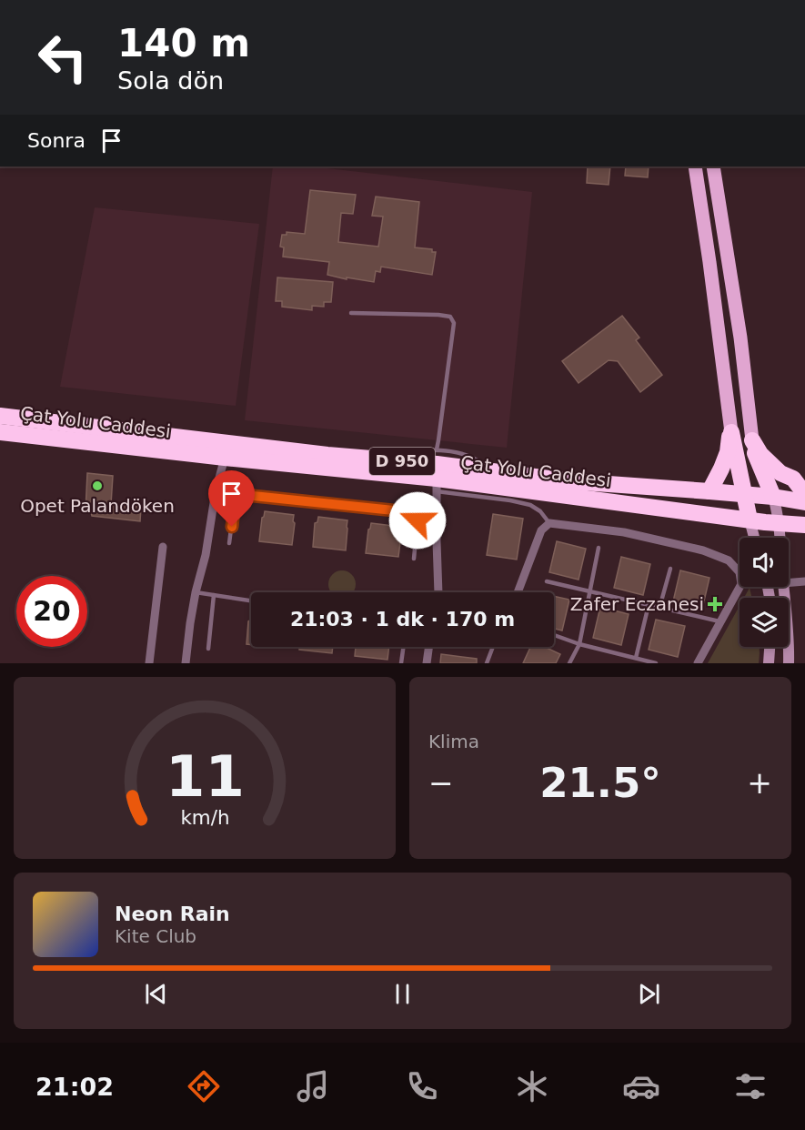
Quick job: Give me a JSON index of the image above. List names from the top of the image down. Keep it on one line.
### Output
{"streets":{"highway":["Çat Yolu Caddesi","D 950"]},"places":{"other":["Opet Palandöken"],"health":["Zafer Eczanesi"]},"page":{"turn":["140 m","Sola dön"],"then":"Sonra","limit":"20","trip":"21:03 · 1 dk · 170 m","tile":"Klima","heat":["−","21.5°","+"],"song":["Neon Rain","Kite Club"],"tabs":"21:02","gauge":["11","km/h"]}}
